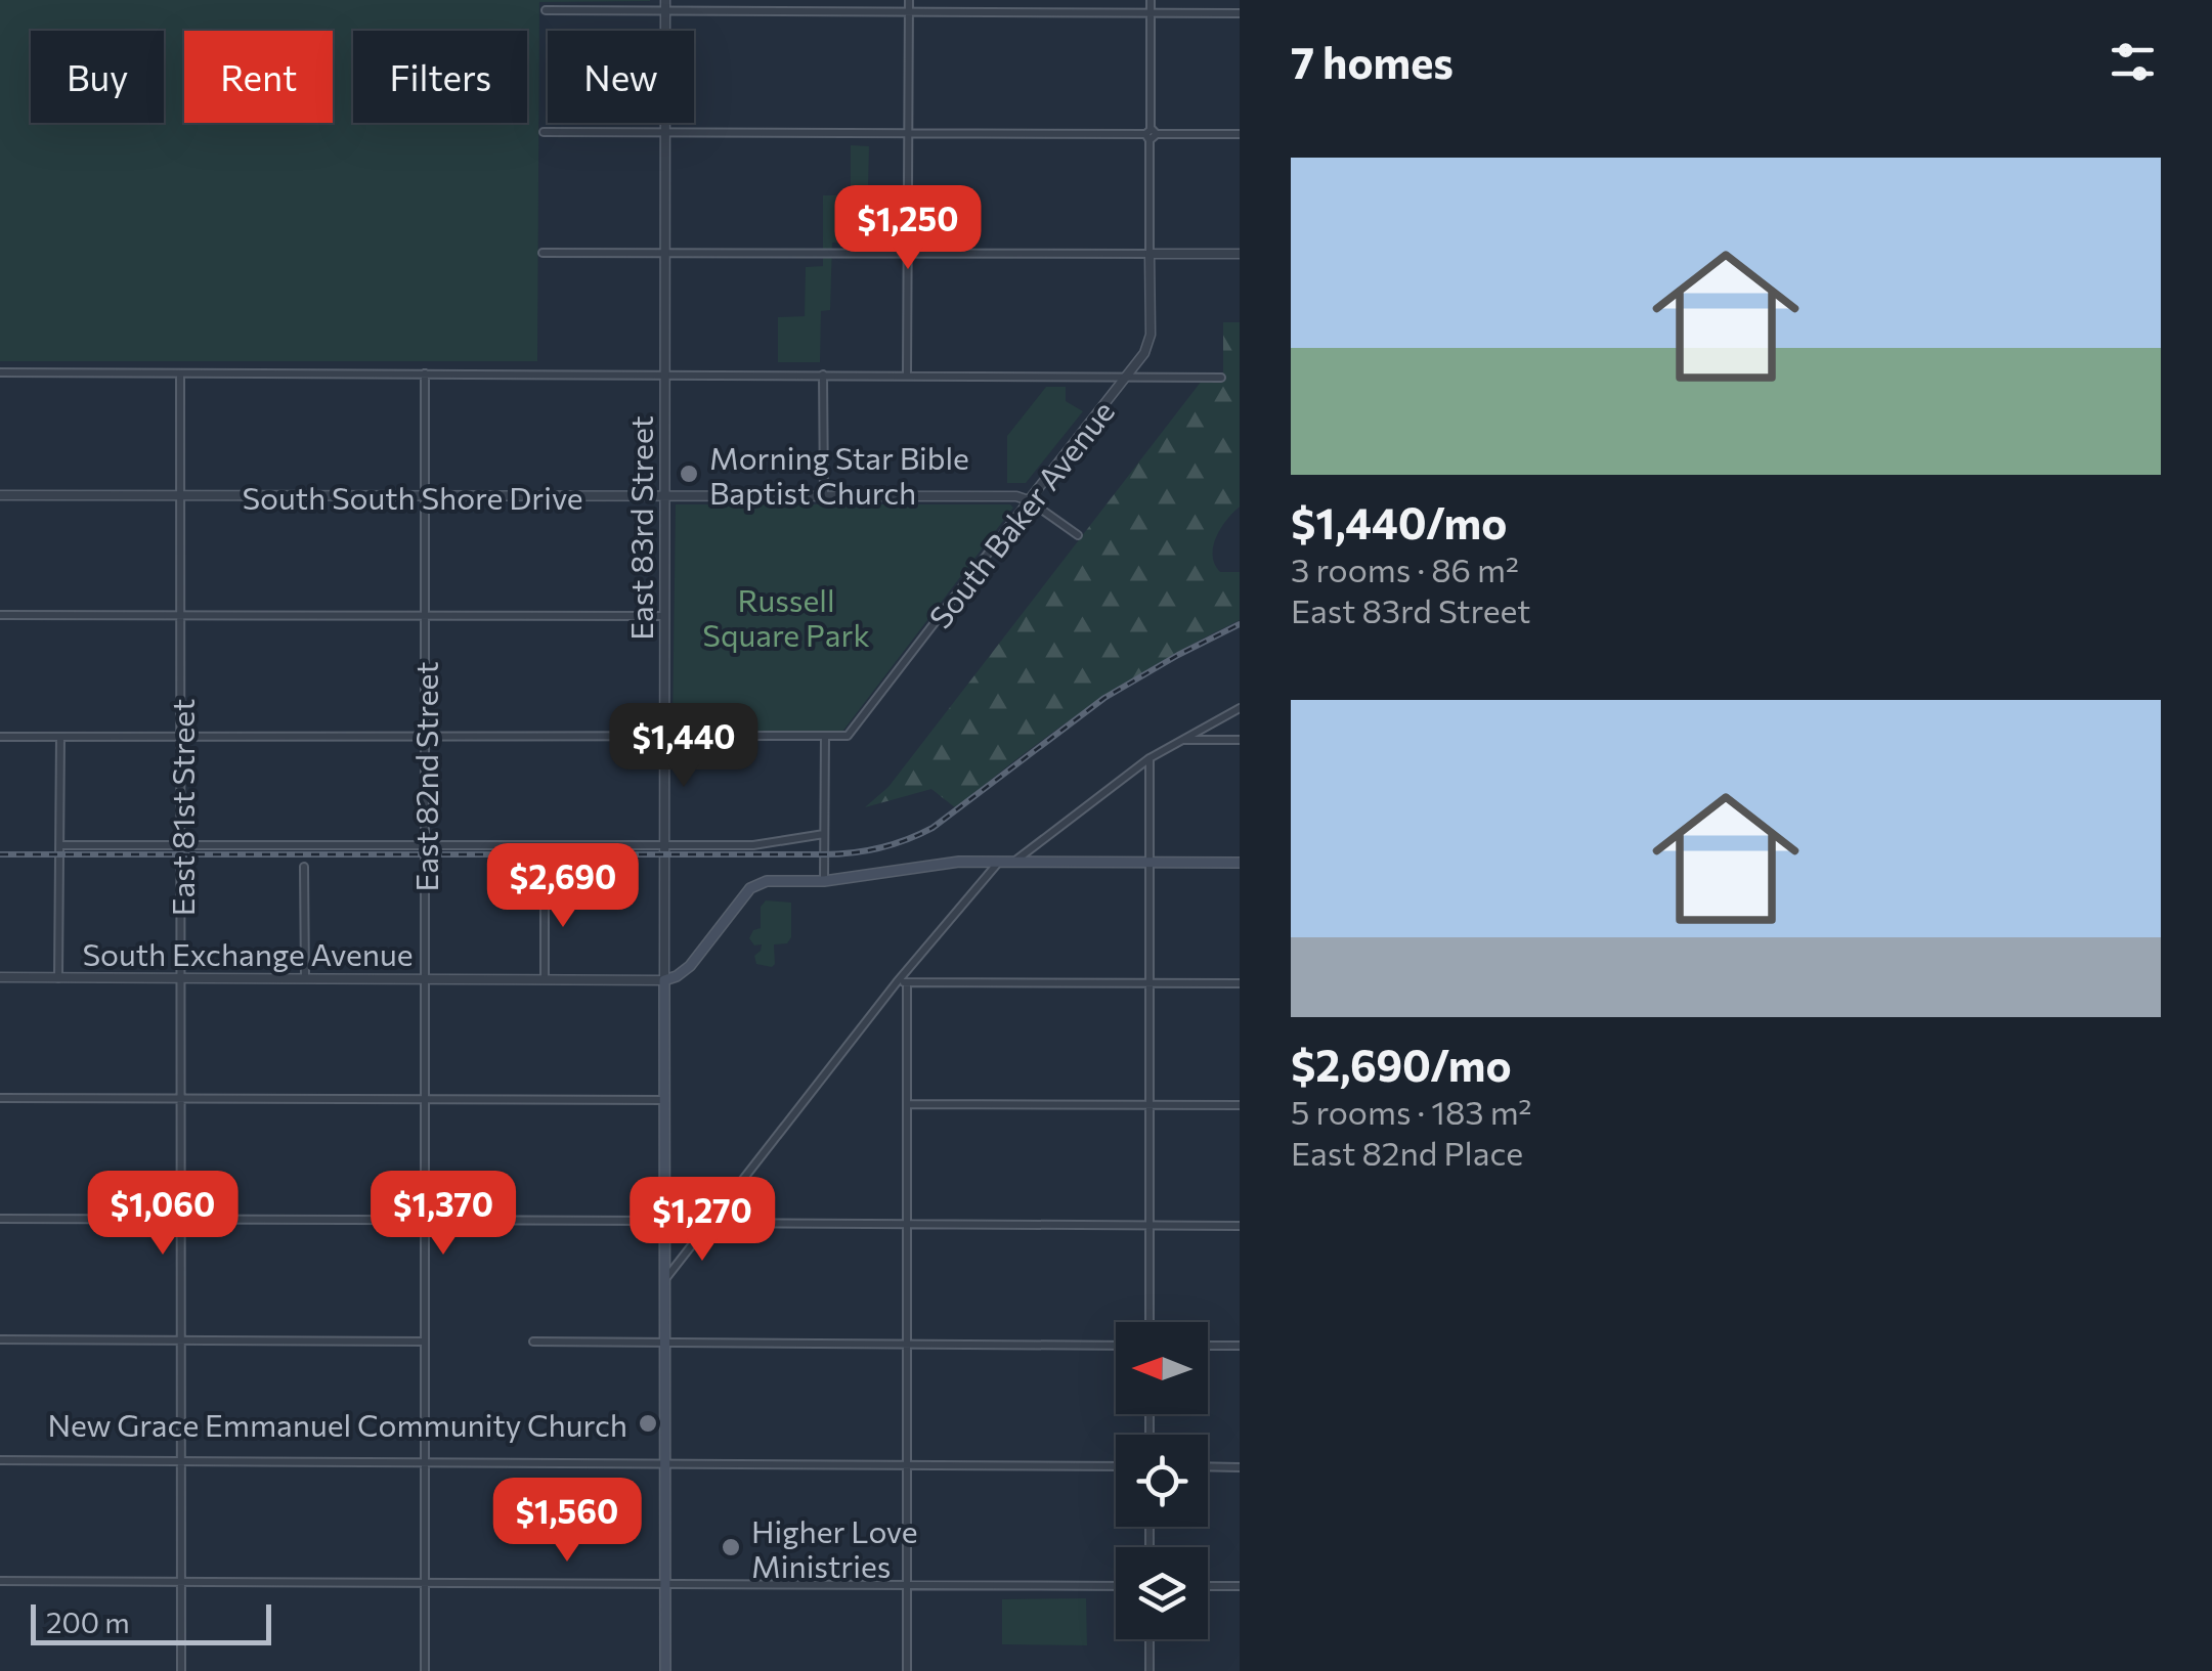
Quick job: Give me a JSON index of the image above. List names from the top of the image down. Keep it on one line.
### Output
{"streets":{"main road":["East 83rd Street"],"street":["South South Shore Drive","South Baker Avenue","East 82nd Street","East 81st Street","South Exchange Avenue"]},"crossings":[["South South Shore Drive","South Baker Avenue"],["South South Shore Drive","East 83rd Street"],["South South Shore Drive","East 82nd Street"],["South South Shore Drive","East 81st Street"],["East 83rd Street","South Exchange Avenue"],["East 82nd Street","South Exchange Avenue"],["East 81st Street","South Exchange Avenue"]],"parks":["Russell Square Park"],"places":["Morning Star Bible Baptist Church","New Grace Emmanuel Community Church","Higher Love Ministries"],"scale_bar":"200 m","north":"left","page":{"heading":"7 homes","chip":["Buy","Rent","Filters","New"],"list":[{"name":"$1,440/mo","note":"3 rooms · 86 m² · East 83rd Street"},{"name":"$2,690/mo","note":"5 rooms · 183 m² · East 82nd Place"}],"price":["$1,250","$1,440","$2,690","$1,060","$1,370","$1,270","$1,560"],"scale":"200 m"}}
